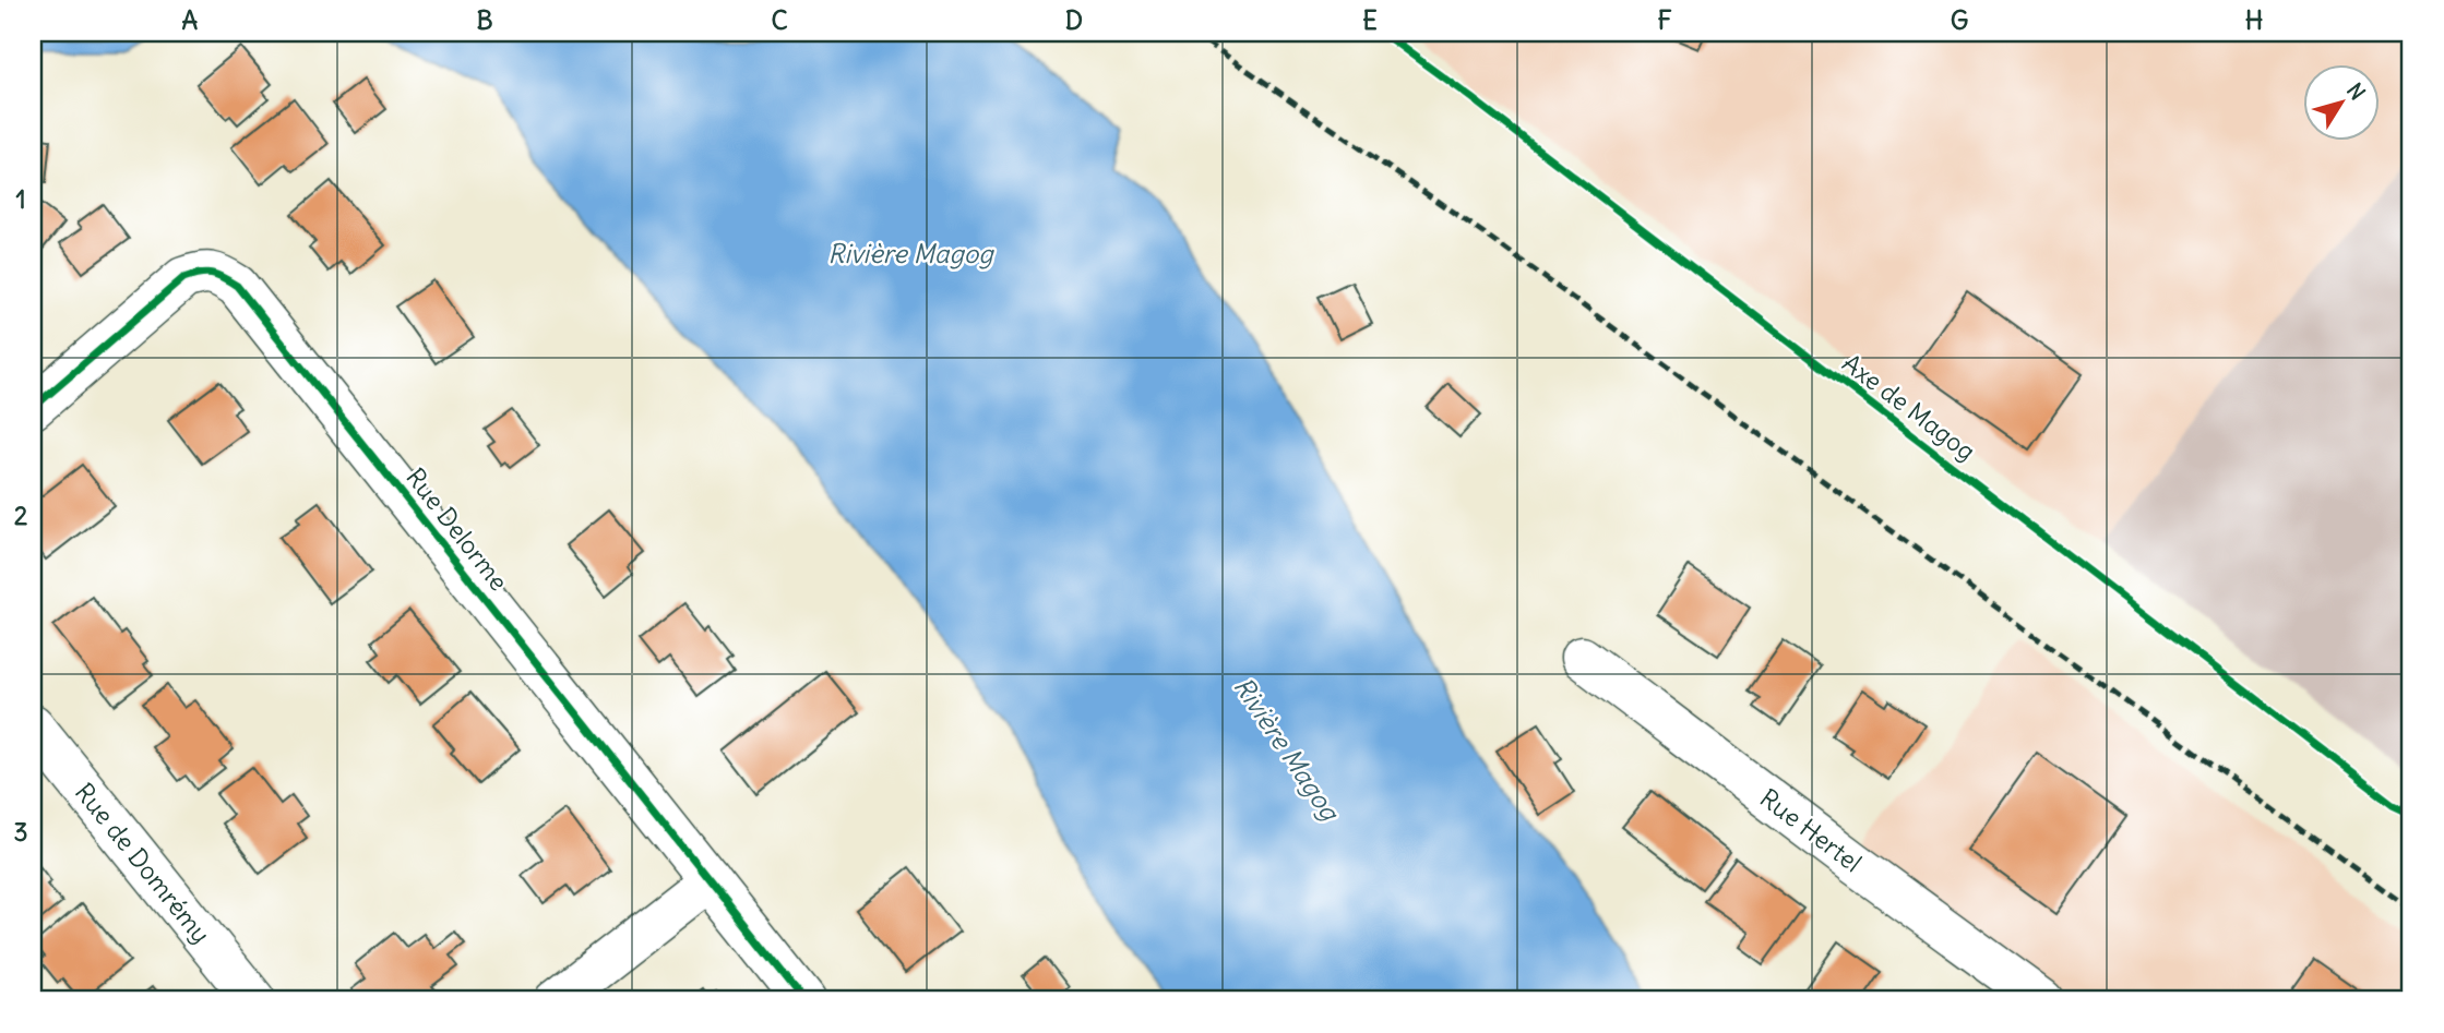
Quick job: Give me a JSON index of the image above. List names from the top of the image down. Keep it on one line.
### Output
{"streets":{"street":["Rue Delorme","Rue Hertel","Rue de Domrémy"],"cycle path":["Axe de Magog"]},"water":["Rivière Magog"],"north":"top right","grid":{"columns":["A","B","C","D","E","F","G","H"],"rows":["1","2","3"]}}
